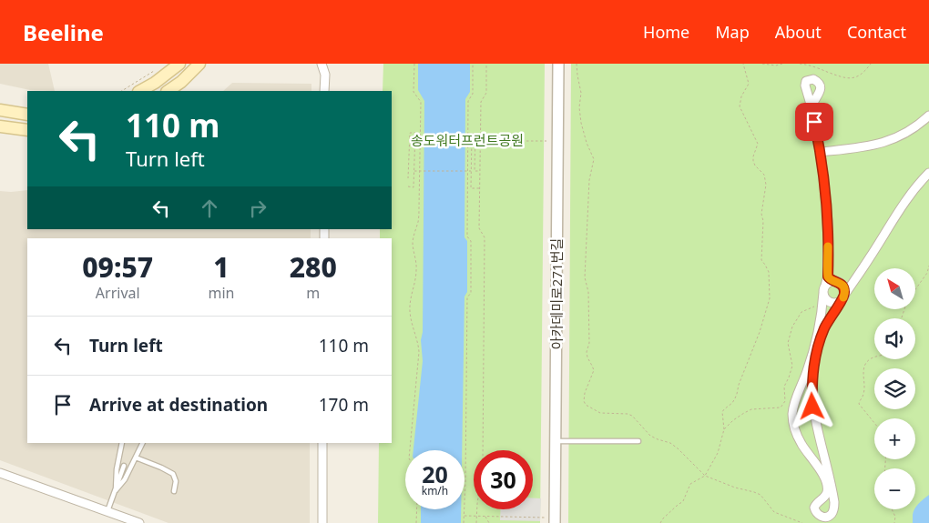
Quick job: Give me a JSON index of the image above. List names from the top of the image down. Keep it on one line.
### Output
{"streets":{"street":["아카데미로271번길"]},"parks":["송도워터프런트공원"],"north":"top left","page":{"header":"Beeline","nav":["Home","Map","About","Contact"],"turn":["110 m","Turn left"],"eta":["09:57","Arrival","1","min","280","m"],"map_buttons":["+","−"],"list":[{"name":"Turn left","value":"110 m"},{"name":"Arrive at destination","value":"170 m"}],"speed":"20 km/h","limit":"30"}}
